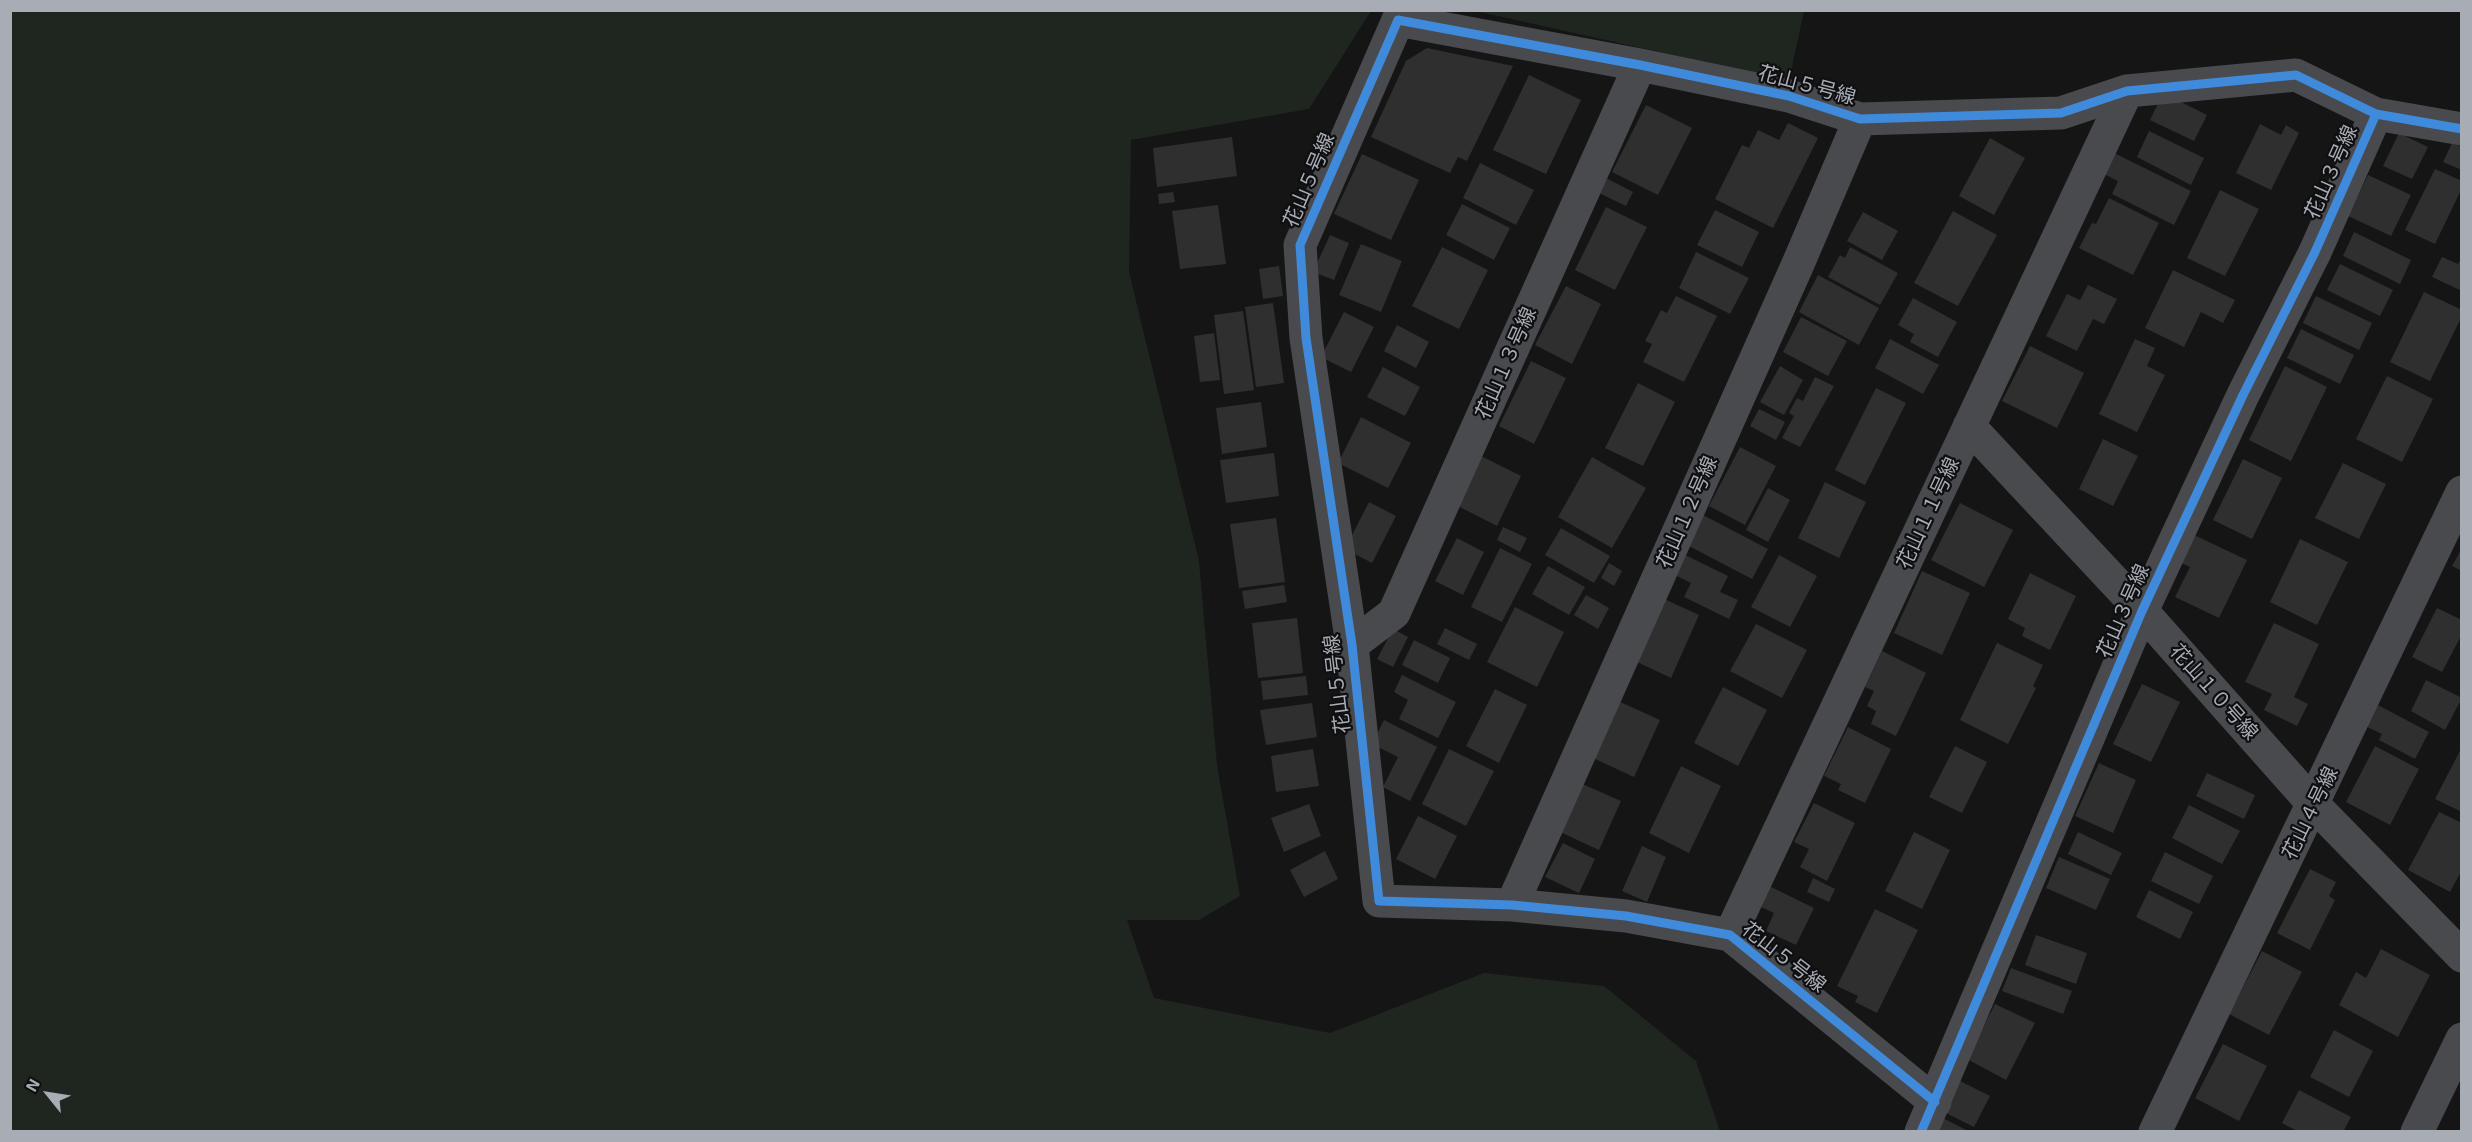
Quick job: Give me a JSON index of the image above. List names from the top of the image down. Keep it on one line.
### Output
{"streets":{"street":["花山５号線","花山３号線","花山１３号線","花山１２号線","花山１１号線","花山１０号線","花山４号線"]},"crossings":[["花山５号線","花山３号線"],["花山５号線","花山１３号線"],["花山５号線","花山１２号線"],["花山５号線","花山１１号線"],["花山３号線","花山１０号線"],["花山１１号線","花山１０号線"],["花山１０号線","花山４号線"]],"north":"top left"}
